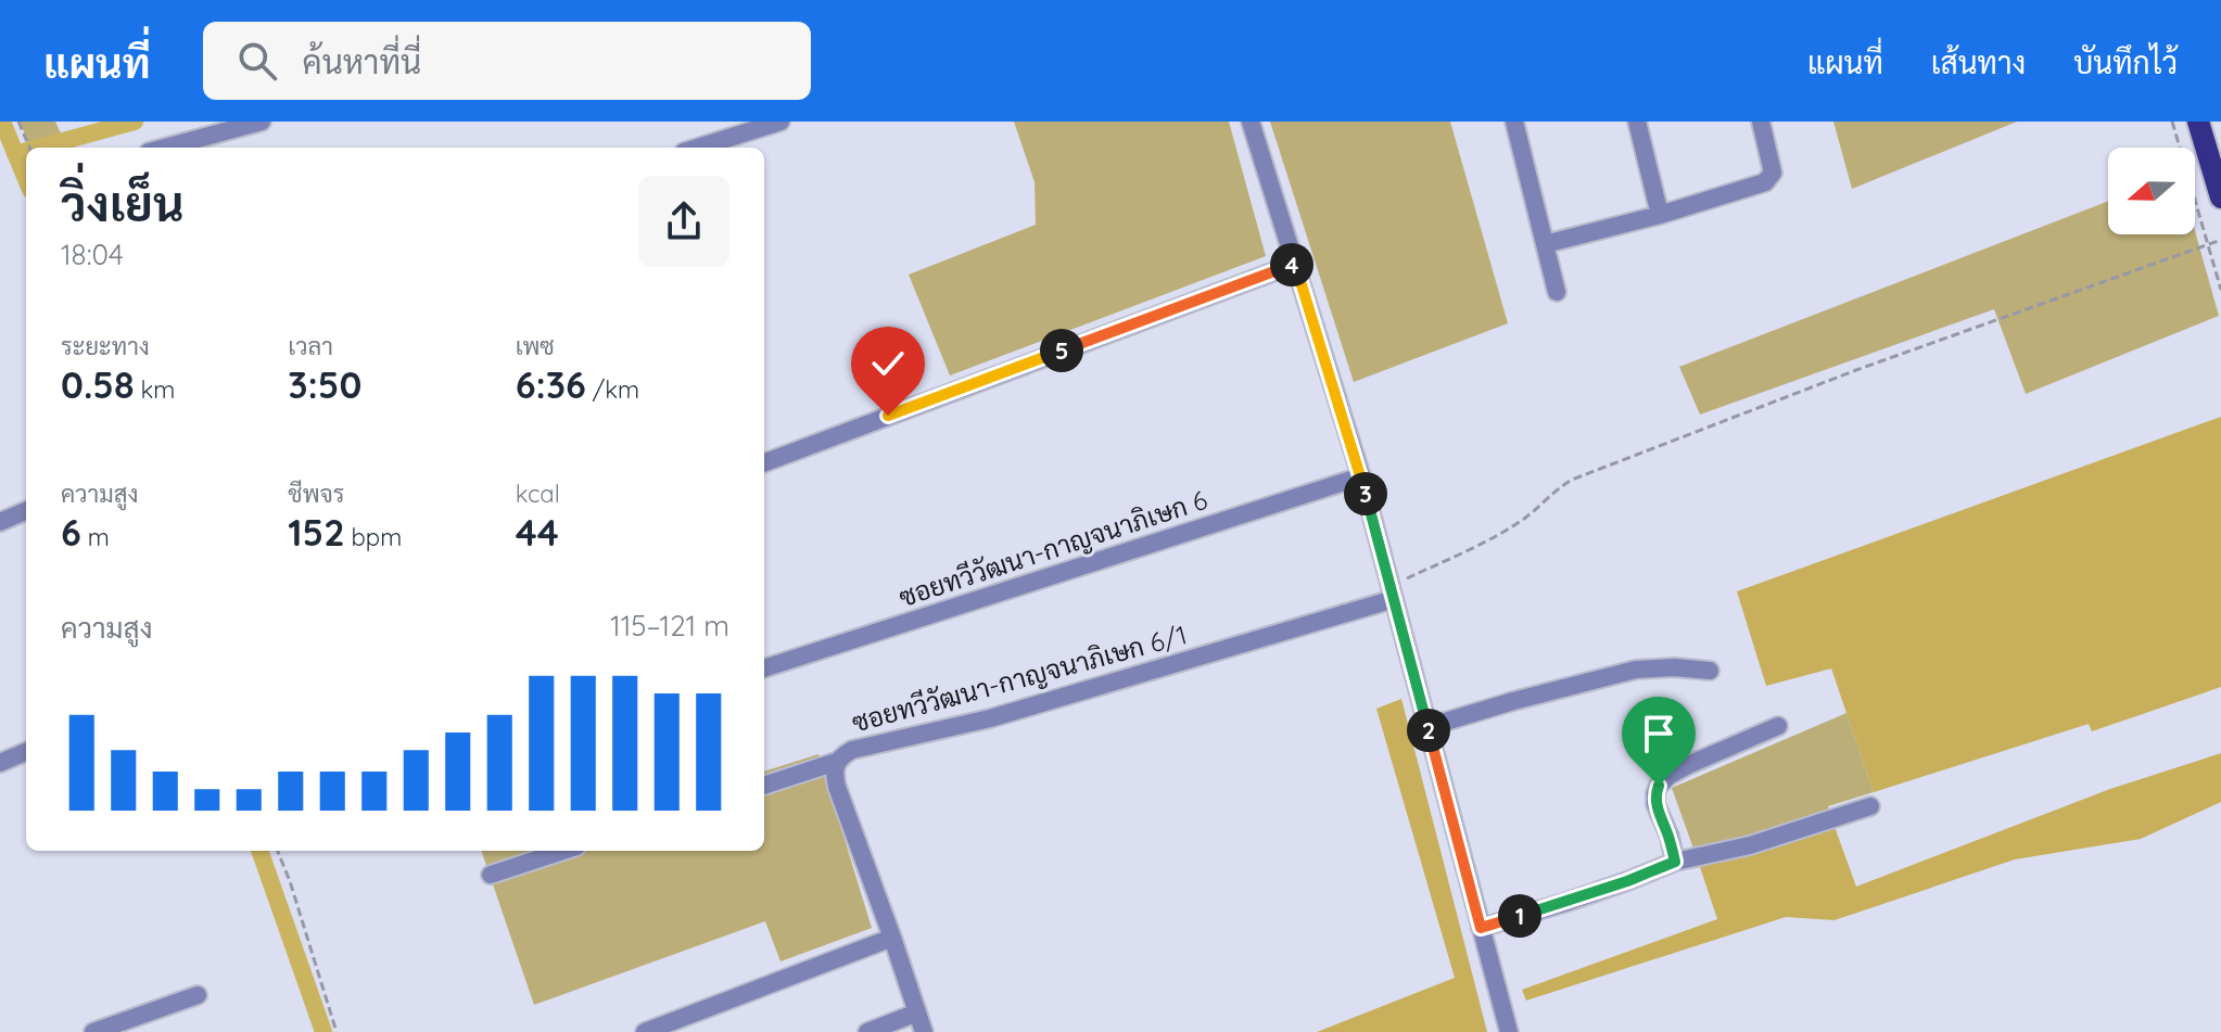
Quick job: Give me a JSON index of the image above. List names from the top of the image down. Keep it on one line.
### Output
{"streets":{"street":["ซอยทวีวัฒนา-กาญจนาภิเษก 6","ซอยทวีวัฒนา-กาญจนาภิเษก 6/1"]},"north":"left","page":{"header":"แผนที่","search":"ค้นหาที่นี่","nav":["แผนที่","เส้นทาง","บันทึกไว้"],"heading":["วิ่งเย็น","18:04"],"pins":["4","5","3","2","1"],"stats":[["ระยะทาง","0.58 km"],["เวลา","3:50"],["เพซ","6:36 /km"],["ความสูง","6 m"],["ชีพจร","152 bpm"],["kcal","44"]],"chart":["ความสูง","115–121 m"]}}
